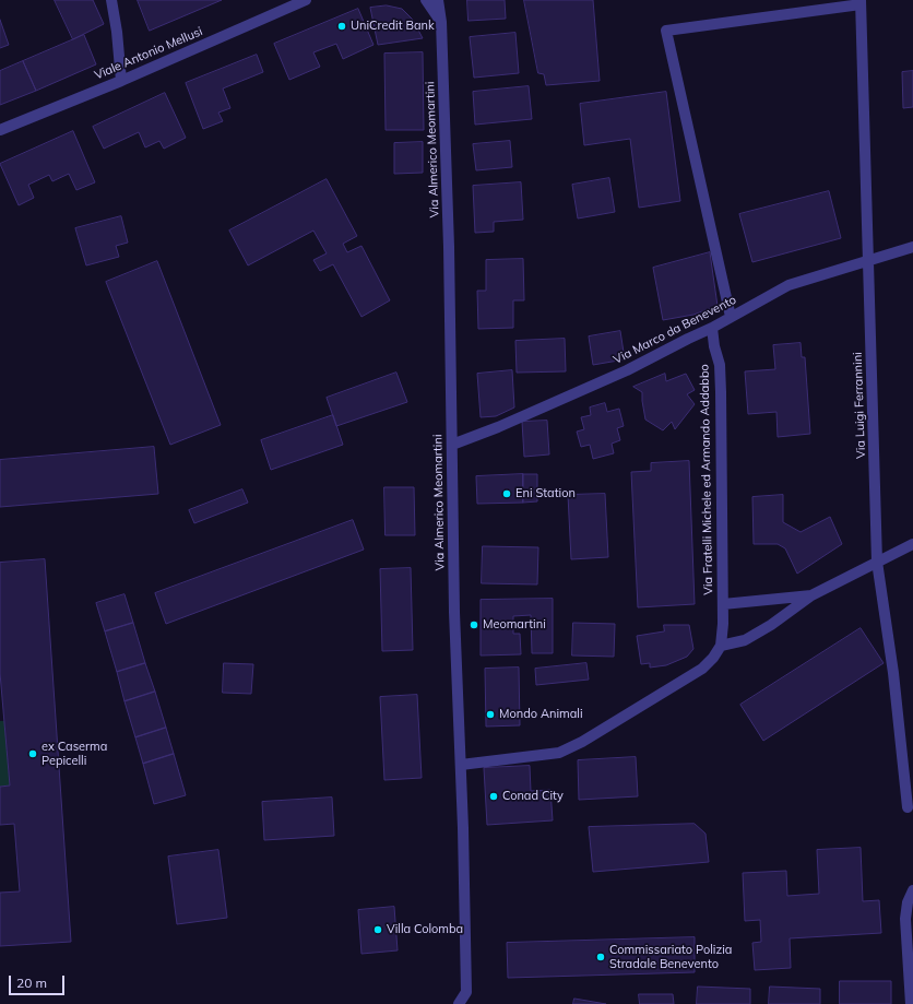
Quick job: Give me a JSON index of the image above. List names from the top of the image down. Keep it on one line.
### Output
{"streets":{"street":["Viale Antonio Mellusi","Via Almerico Meomartini","Via Marco da Benevento","Via Luigi Ferrannini","Via Fratelli Michele ed Armando Addabbo"]},"crossings":[["Via Almerico Meomartini","Via Marco da Benevento"],["Via Marco da Benevento","Via Luigi Ferrannini"],["Via Marco da Benevento","Via Fratelli Michele ed Armando Addabbo"],["Via Luigi Ferrannini","Via Fratelli Michele ed Armando Addabbo"]],"places":["UniCredit Bank","Eni Station","Meomartini","Mondo Animali","ex Caserma Pepicelli","Conad City","Villa Colomba","Commissariato Polizia Stradale Benevento"],"scale_bar":"20 m"}
